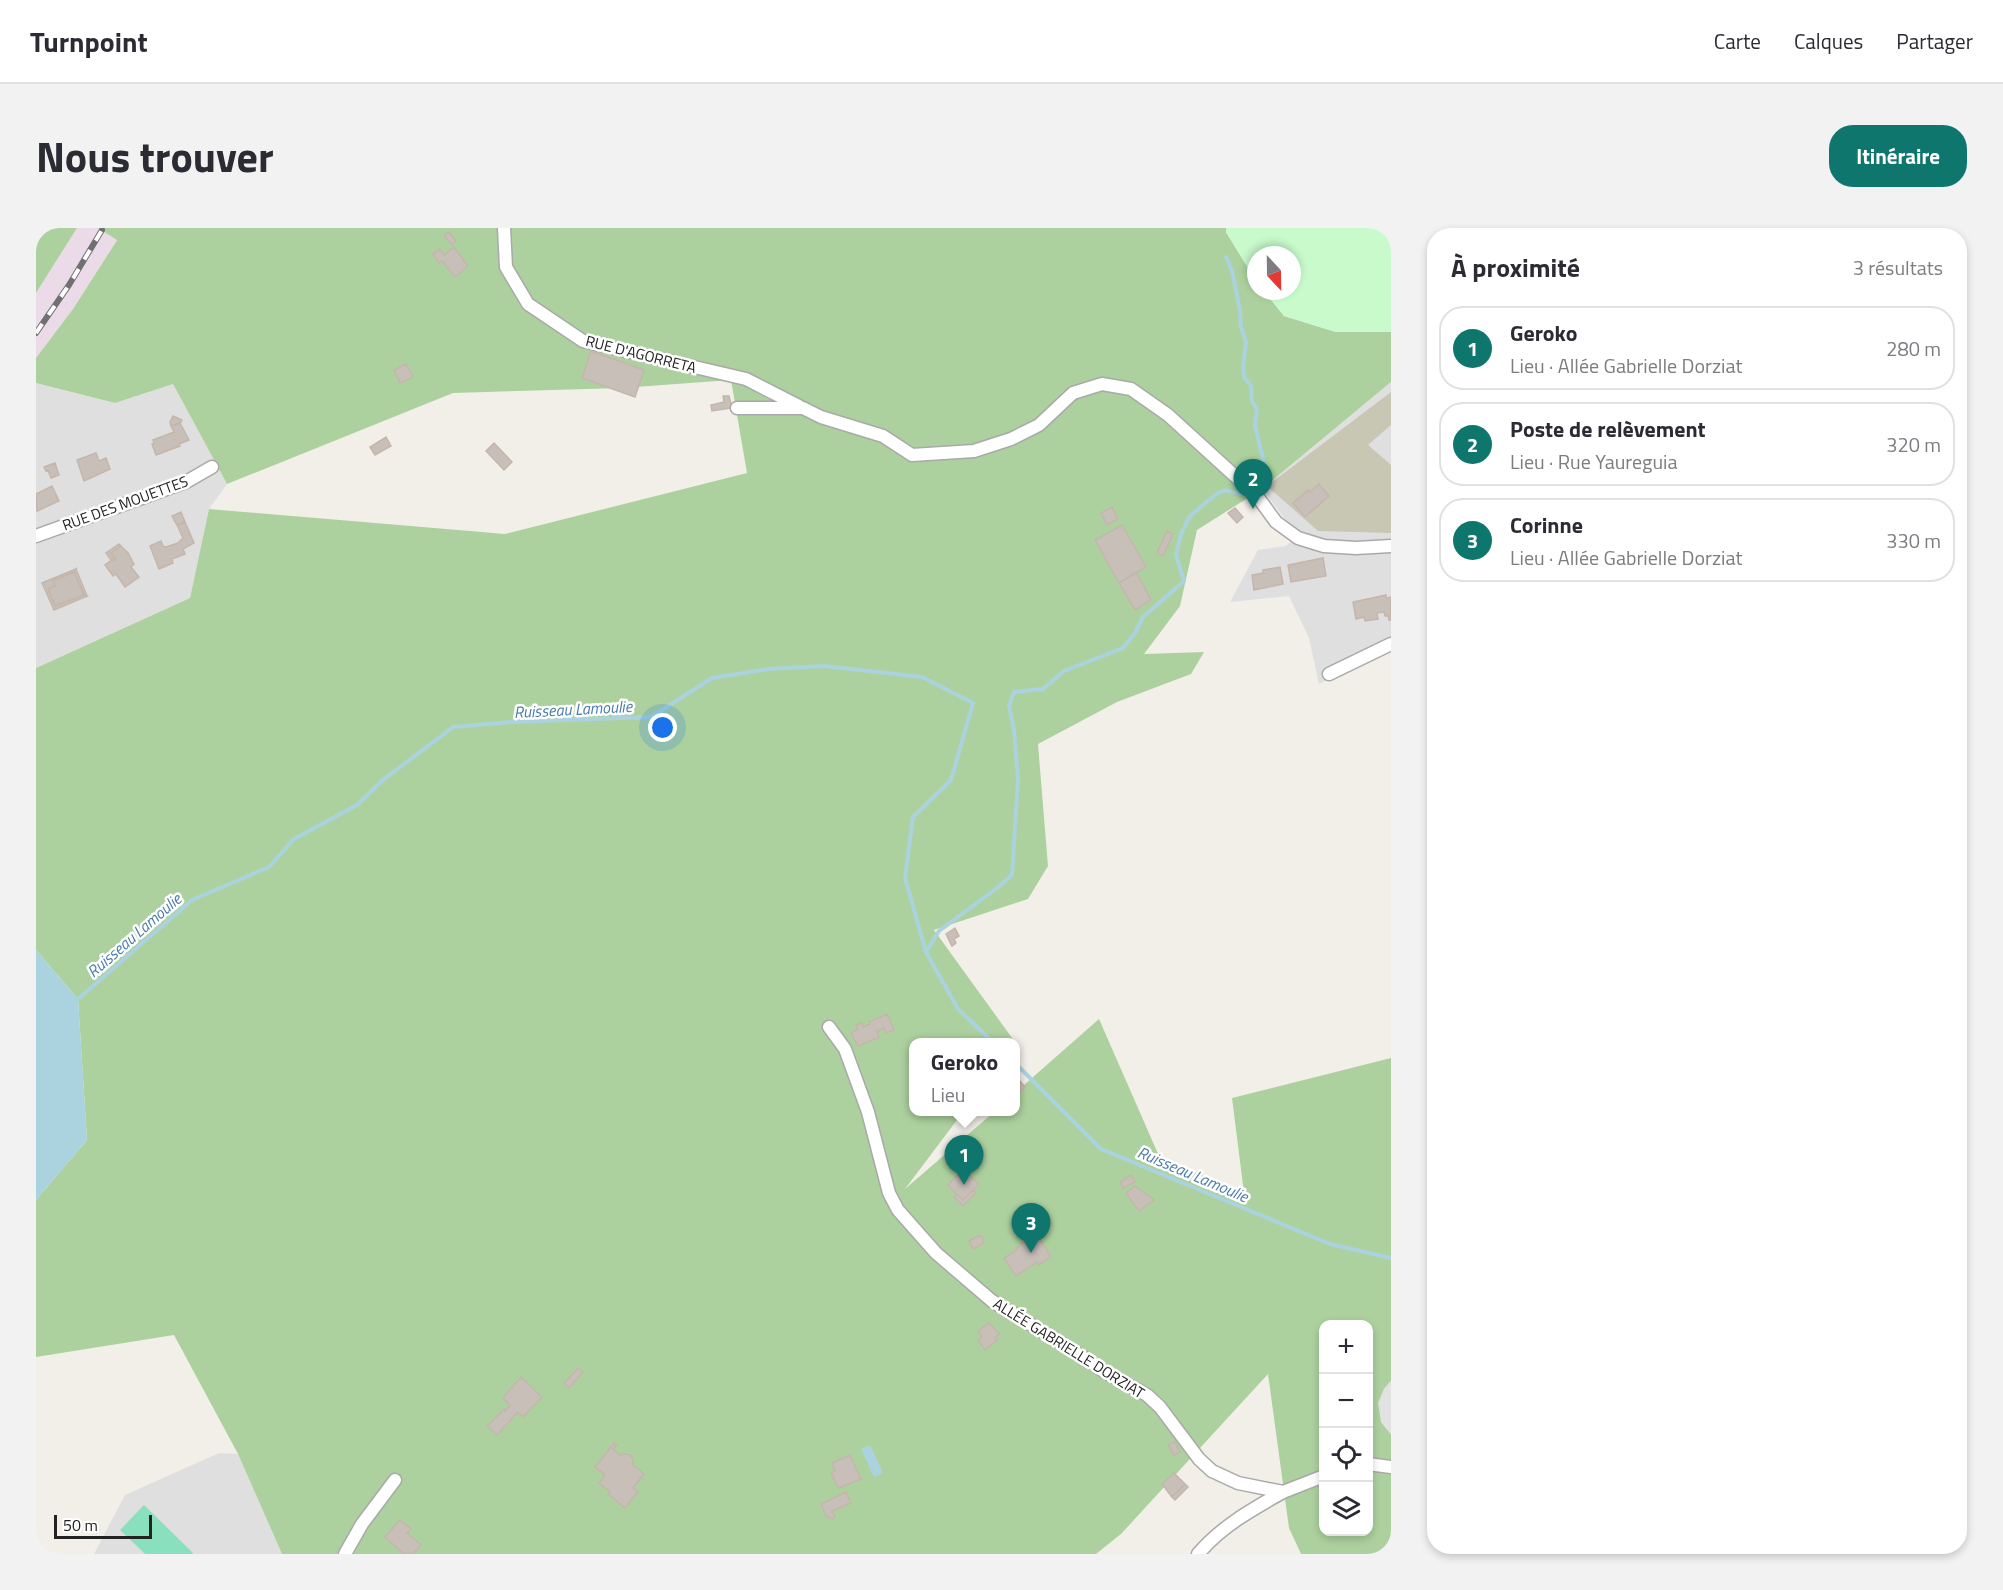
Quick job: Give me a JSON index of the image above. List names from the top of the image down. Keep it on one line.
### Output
{"streets":{"street":["RUE D'AGORRETA","RUE DES MOUETTES","ALLÉE GABRIELLE DORZIAT"]},"water":["Ruisseau Lamoulie"],"scale_bar":"50 m","north":"bottom","page":{"header":"Turnpoint","nav":["Carte","Calques","Partager"],"title":"Nous trouver","buttons":"Itinéraire","heading":["À proximité","3 résultats"],"list":[{"mark":"1","name":"Geroko","note":"Lieu · Allée Gabrielle Dorziat","value":"280 m"},{"mark":"2","name":"Poste de relèvement","note":"Lieu · Rue Yaureguia","value":"320 m"},{"mark":"3","name":"Corinne","note":"Lieu · Allée Gabrielle Dorziat","value":"330 m"}],"pins":["2","1","3"],"popup":["Geroko","Lieu"],"map_buttons":["+","−"],"scale":"50 m"}}
